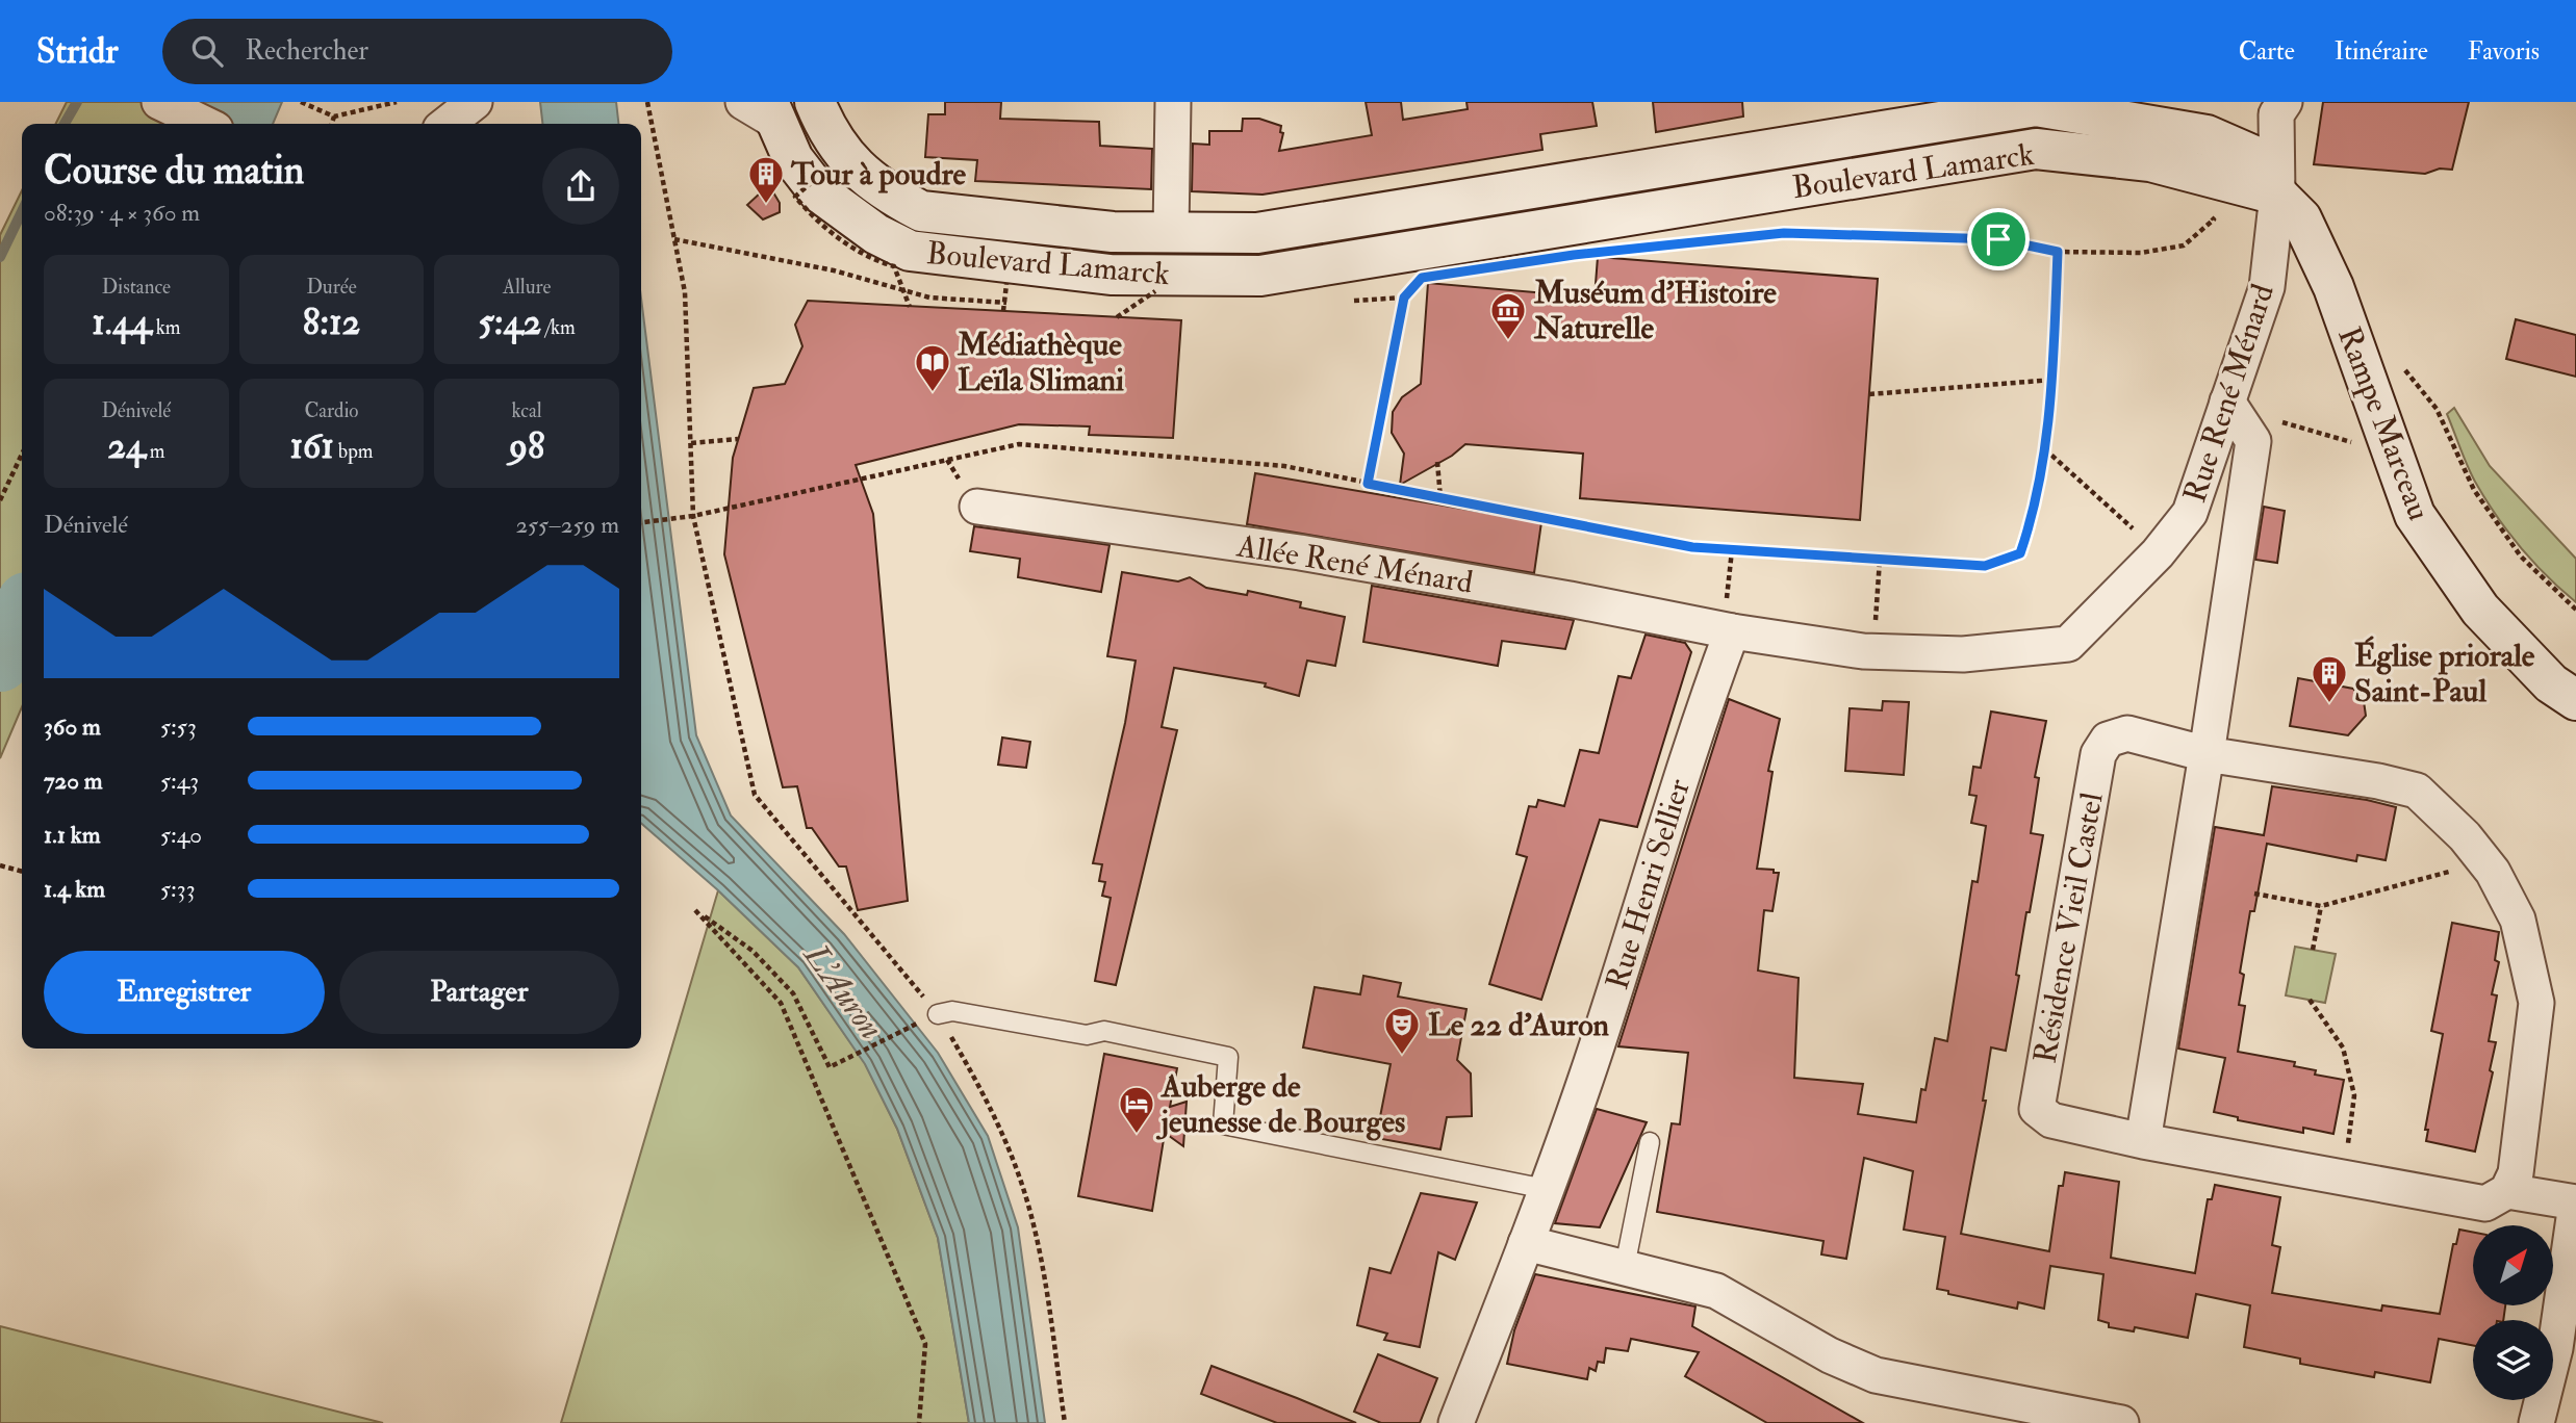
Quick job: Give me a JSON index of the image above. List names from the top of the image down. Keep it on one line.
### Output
{"streets":{"main road":["Boulevard Lamarck","Rampe Marceau"],"street":["Rue René Ménard","Allée René Ménard","Rue Henri Sellier","Résidence Vieil Castel"]},"crossings":[["Boulevard Lamarck","Rue René Ménard"],["Boulevard Lamarck","Rampe Marceau"],["Rue René Ménard","Rampe Marceau"],["Rue René Ménard","Allée René Ménard"],["Rue René Ménard","Rue Henri Sellier"],["Allée René Ménard","Rue Henri Sellier"]],"water":["L'Auron"],"places":{"building":["Tour à poudre","Église priorale Saint-Paul"],"museum":["Muséum d'Histoire Naturelle"],"library":["Médiathèque Leïla Slimani"],"theatre":["Le 22 d'Auron"],"hotel":["Auberge de jeunesse de Bourges"]},"north":"top right","page":{"header":"Stridr","search":"Rechercher","nav":["Carte","Itinéraire","Favoris"],"heading":["Course du matin","08:39 · 4 × 360 m"],"stats":[["Distance","1.44 km"],["Durée","8:12"],["Allure","5:42 /km"],["Dénivelé","24 m"],["Cardio","161 bpm"],["kcal","98"]],"chart":["Dénivelé","255–259 m"],"list":[{"name":"360 m","note":"5:53"},{"name":"720 m","note":"5:43"},{"name":"1.1 km","note":"5:40"},{"name":"1.4 km","note":"5:33"}],"buttons":["Enregistrer","Partager"]}}
